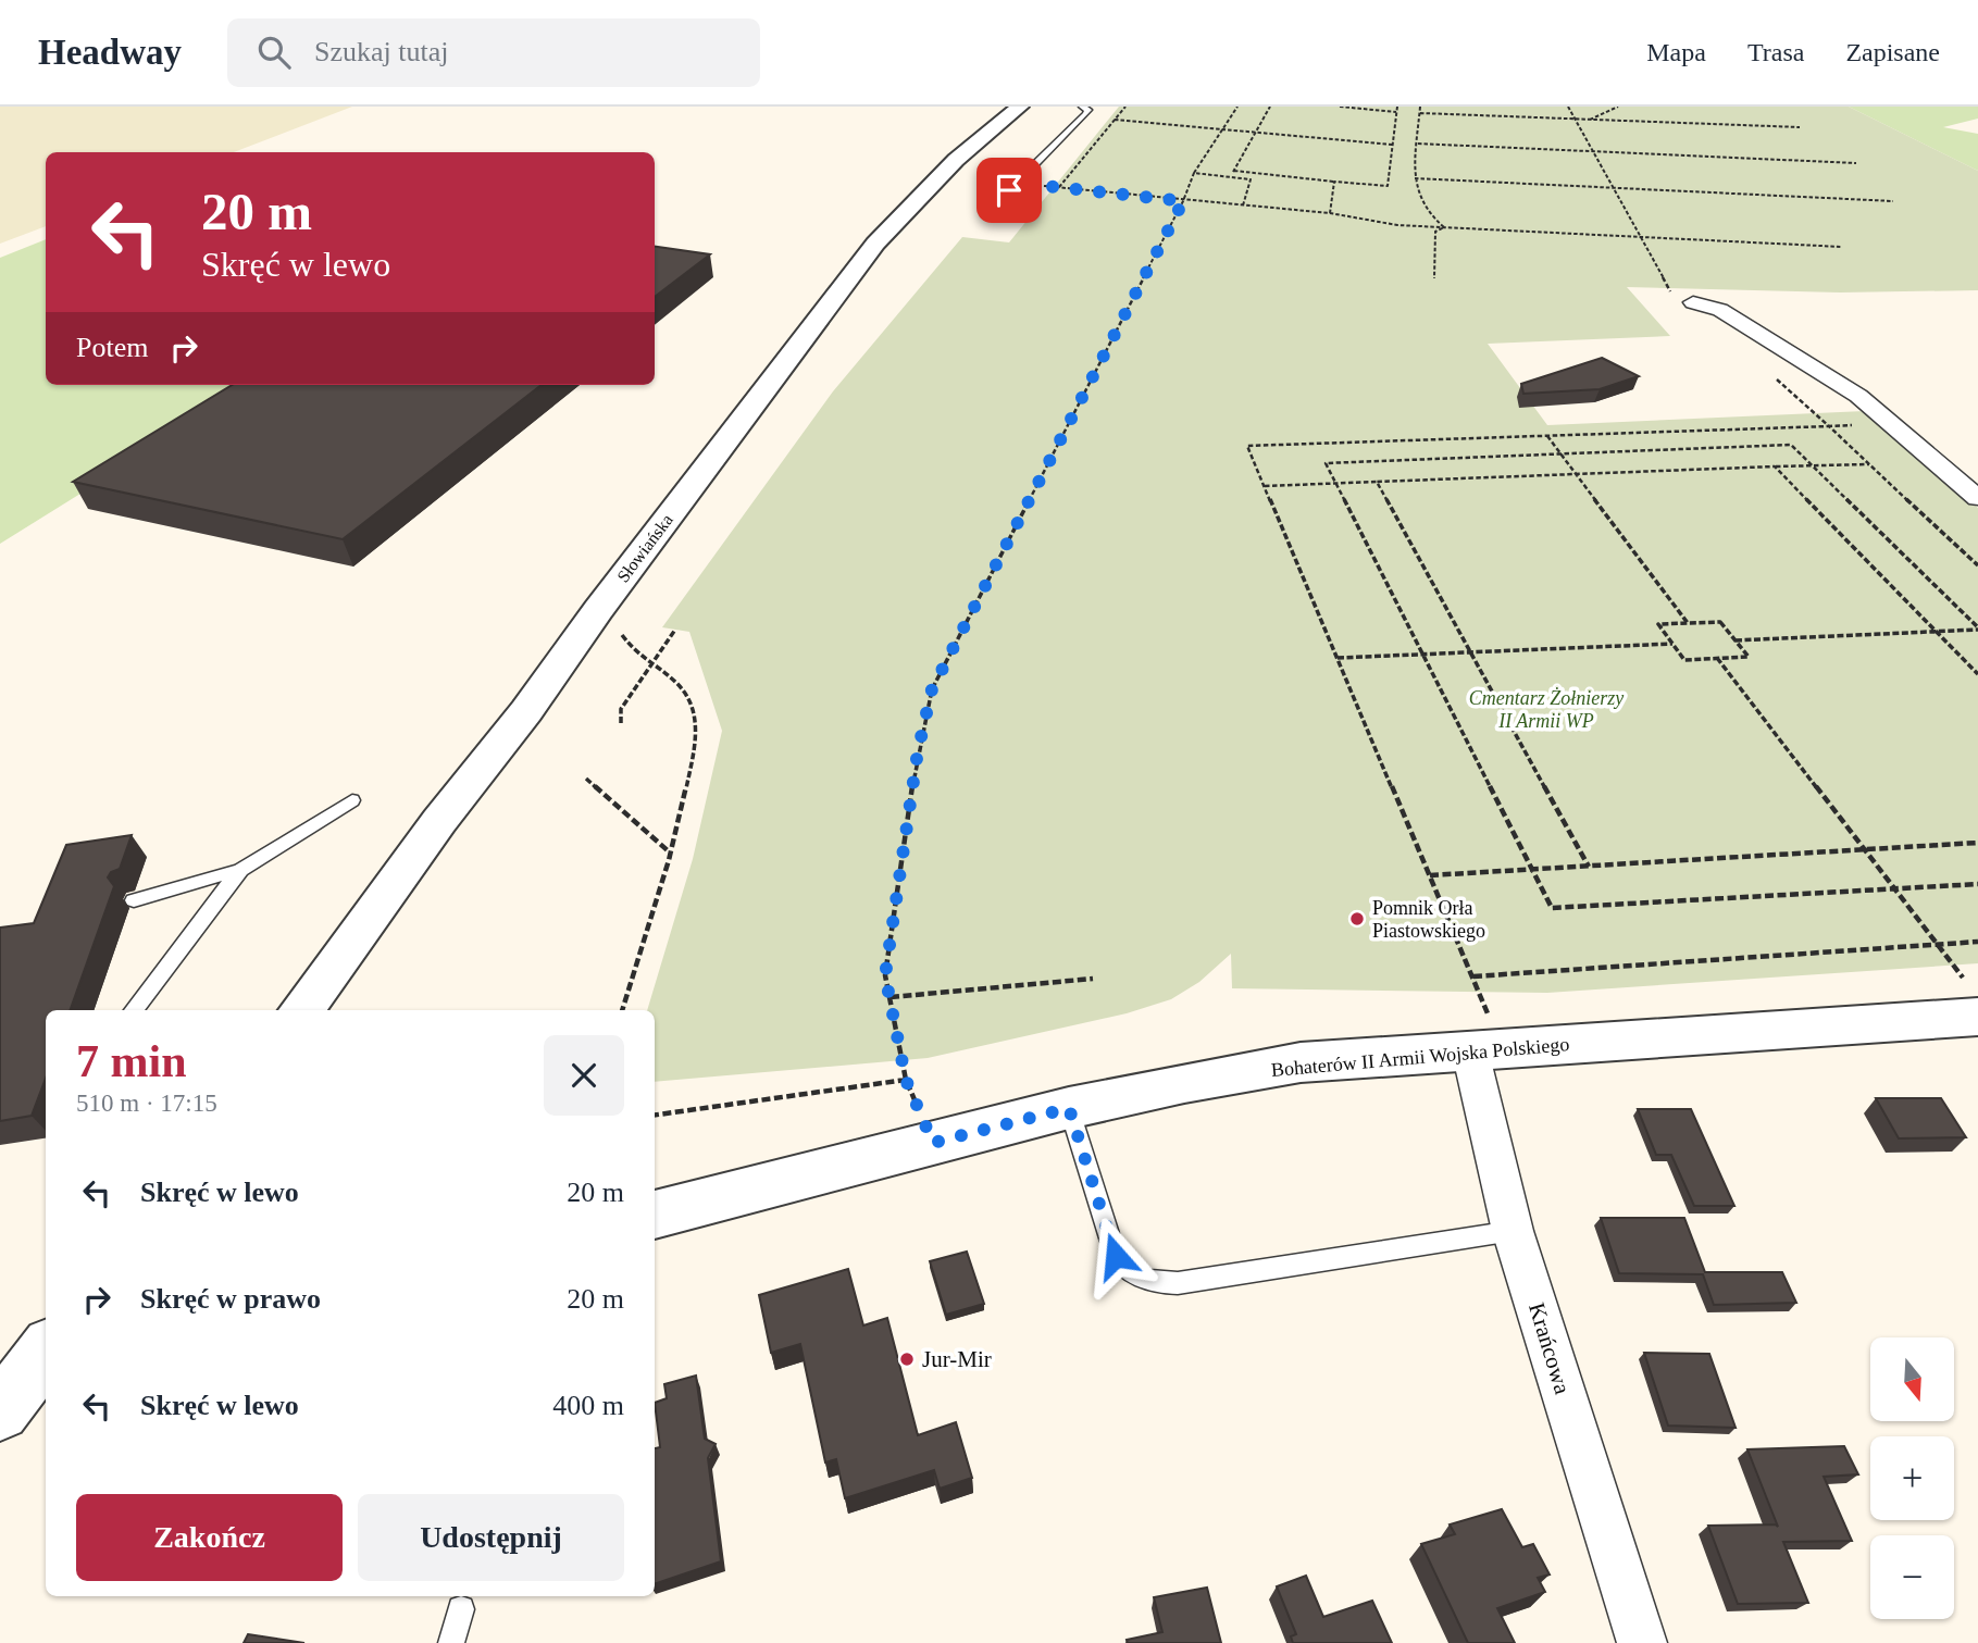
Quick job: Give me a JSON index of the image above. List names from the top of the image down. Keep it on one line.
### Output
{"streets":{"street":["Słowiańska","Bohaterów II Armii Wojska Polskiego","Krańcowa"]},"crossings":[["Bohaterów II Armii Wojska Polskiego","Krańcowa"]],"parks":["Cmentarz Żołnierzy II Armii WP"],"places":["Pomnik Orła Piastowskiego","Jur-Mir"],"north":"bottom","page":{"header":"Headway","search":"Szukaj tutaj","nav":["Mapa","Trasa","Zapisane"],"turn":["20 m","Skręć w lewo"],"then":"Potem","heading":["7 min","510 m · 17:15"],"list":[{"name":"Skręć w lewo","value":"20 m"},{"name":"Skręć w prawo","value":"20 m"},{"name":"Skręć w lewo","value":"400 m"}],"map_buttons":["+","−"],"buttons":["Zakończ","Udostępnij"]}}
